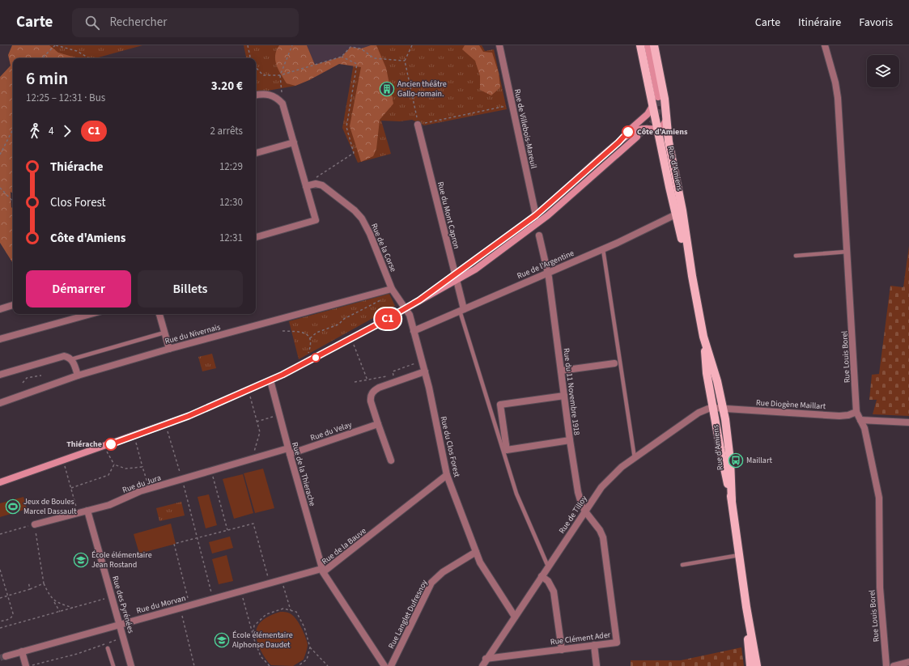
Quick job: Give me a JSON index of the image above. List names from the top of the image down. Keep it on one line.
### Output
{"streets":{"main road":["Rue d'Amiens"],"street":["Rue de Villebois-Mareuil","Rue du Mont Capron","Rue de la Corse","Rue de l'Argentine","Rue du Nivernais","Rue Louis Borel","Rue du 11 Novembre 1918","Rue Diogène Maillart","Rue du Velay","Rue du Clos Forest","Rue de la Thierache","Rue du Jura","Rue de Tilloy","Rue de la Bauve","Rue des Pyrénées","Rue du Morvan","Rue Langlet Dufresnoy","Rue Clément Ader"]},"crossings":[["Rue d'Amiens","Rue de l'Argentine"],["Rue d'Amiens","Rue Diogène Maillart"],["Rue d'Amiens","Rue de Tilloy"],["Rue du Mont Capron","Rue de l'Argentine"],["Rue de la Corse","Rue du Nivernais"],["Rue de la Corse","Rue du Clos Forest"],["Rue de l'Argentine","Rue du 11 Novembre 1918"],["Rue de l'Argentine","Rue du Clos Forest"],["Rue Louis Borel","Rue Diogène Maillart"],["Rue du 11 Novembre 1918","Rue de Tilloy"],["Rue du 11 Novembre 1918","Rue Clément Ader"],["Rue Diogène Maillart","Rue de Tilloy"],["Rue du Velay","Rue de la Thierache"],["Rue du Velay","Rue du Jura"],["Rue du Clos Forest","Rue de Tilloy"],["Rue du Clos Forest","Rue de la Bauve"],["Rue du Clos Forest","Rue Langlet Dufresnoy"],["Rue de la Thierache","Rue du Jura"],["Rue de la Thierache","Rue de la Bauve"],["Rue de la Thierache","Rue du Morvan"],["Rue du Jura","Rue des Pyrénées"],["Rue de Tilloy","Rue Clément Ader"],["Rue de la Bauve","Rue du Morvan"],["Rue des Pyrénées","Rue du Morvan"]],"places":{"building":["Ancien théâtre Gallo-romain."],"other":["Côte d'Amiens","Thiérache"],"bus stop":["Maillart"],"sports":["Jeux de Boules Marcel Dassault"],"school or university":["École élémentaire Jean Rostand","École élémentaire Alphonse Daudet"]},"lines":["bus line C1"],"page":{"header":"Carte","search":"Rechercher","nav":["Carte","Itinéraire","Favoris"],"on_map":"C1","heading":["6 min","12:25 – 12:31 · Bus","3.20 €"],"legs":["4","C1","2 arrêts"],"list":[{"name":"Thiérache","value":"12:29"},{"name":"Clos Forest","value":"12:30"},{"name":"Côte d'Amiens","value":"12:31"}],"buttons":["Démarrer","Billets"]}}
